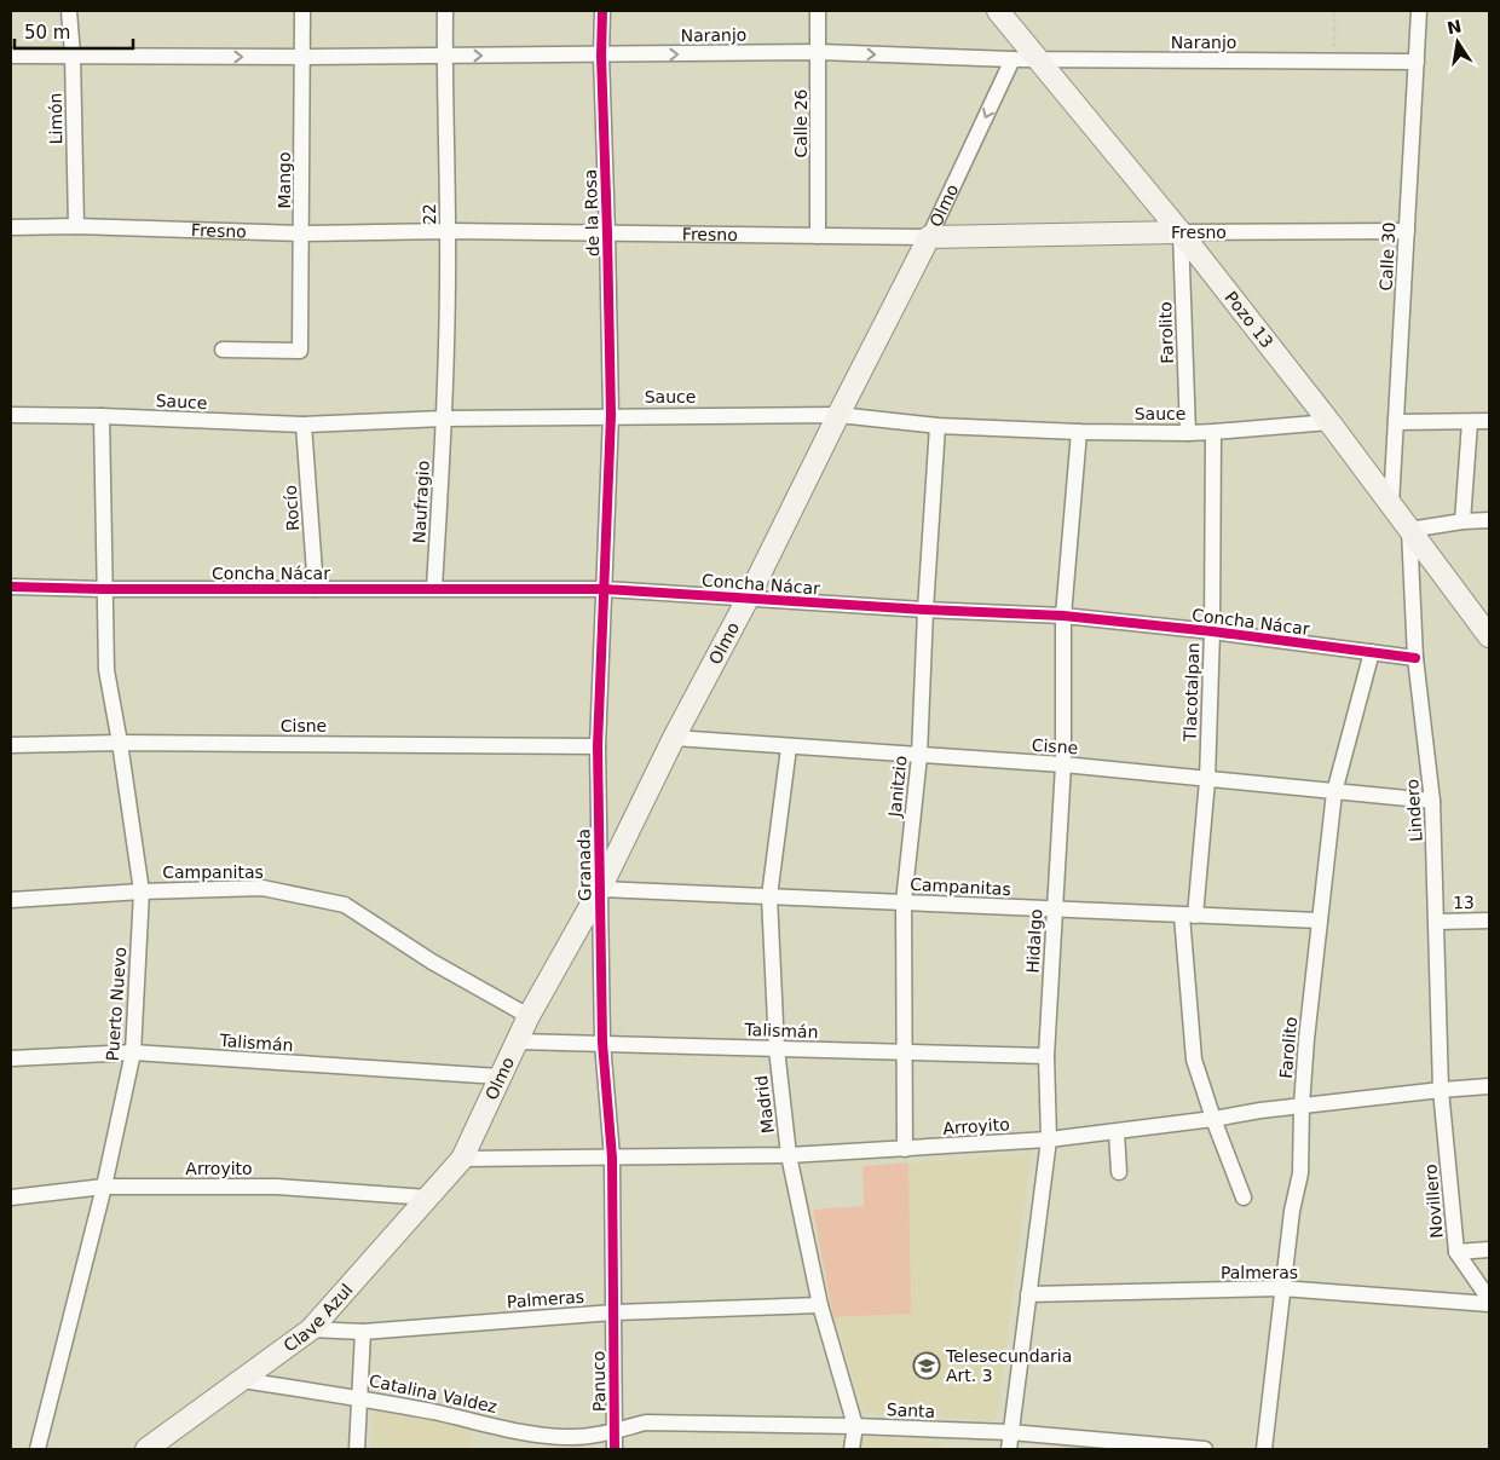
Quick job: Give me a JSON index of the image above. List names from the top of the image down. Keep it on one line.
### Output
{"streets":{"main road":["Olmo","Fresno","Pozo 13","Clave Azul"],"street":["Naranjo","Limón","Calle 26","Mango","de la Rosa","22","Calle 30","Farolito","Sauce","Naufragio","Rocío","Concha Nácar","Tlacotalpan","Cisne","Janitzio","Lindero","Granada","Campanitas","13","Hidalgo","Puerto Nuevo","Talismán","Madrid","Arroyito","Novillero","Palmeras","Panuco","Catalina Valdez","Santa"]},"crossings":[["Naranjo","Limón"],["Naranjo","Calle 26"],["Naranjo","Mango"],["Naranjo","Olmo"],["Naranjo","de la Rosa"],["Naranjo","22"],["Naranjo","Calle 30"],["Naranjo","Pozo 13"],["Limón","Fresno"],["Calle 26","Fresno"],["Mango","Fresno"],["Olmo","Fresno"],["Olmo","Sauce"],["Olmo","Concha Nácar"],["Olmo","Cisne"],["Olmo","Granada"],["Olmo","Campanitas"],["Olmo","Talismán"],["Olmo","Arroyito"],["Olmo","Clave Azul"],["de la Rosa","Fresno"],["de la Rosa","Sauce"],["de la Rosa","Granada"],["22","Fresno"],["22","Sauce"],["22","Naufragio"],["Fresno","Calle 30"],["Fresno","Pozo 13"],["Fresno","Farolito"],["Calle 30","Pozo 13"],["Pozo 13","Farolito"],["Pozo 13","Sauce"],["Pozo 13","Lindero"],["Farolito","Sauce"],["Farolito","Concha Nácar"],["Farolito","Cisne"],["Farolito","Campanitas"],["Farolito","Arroyito"],["Farolito","Palmeras"],["Sauce","Naufragio"],["Sauce","Rocío"],["Sauce","Tlacotalpan"],["Sauce","Janitzio"],["Sauce","Granada"],["Sauce","Hidalgo"],["Naufragio","Concha Nácar"],["Rocío","Concha Nácar"],["Concha Nácar","Tlacotalpan"],["Concha Nácar","Janitzio"],["Concha Nácar","Lindero"],["Concha Nácar","Granada"],["Concha Nácar","Hidalgo"],["Concha Nácar","Puerto Nuevo"],["Tlacotalpan","Cisne"],["Tlacotalpan","Campanitas"],["Tlacotalpan","Arroyito"],["Cisne","Janitzio"],["Cisne","Lindero"],["Cisne","Granada"],["Cisne","Hidalgo"],["Cisne","Puerto Nuevo"],["Cisne","Madrid"],["Janitzio","Campanitas"],["Janitzio","Talismán"],["Janitzio","Arroyito"],["Lindero","13"],["Lindero","Arroyito"],["Lindero","Novillero"],["Granada","Campanitas"],["Granada","Talismán"],["Granada","Arroyito"],["Granada","Palmeras"],["Granada","Panuco"],["Campanitas","Hidalgo"],["Campanitas","Puerto Nuevo"],["Campanitas","Madrid"],["Hidalgo","Talismán"],["Hidalgo","Arroyito"],["Hidalgo","Palmeras"],["Hidalgo","Santa"],["Puerto Nuevo","Talismán"],["Puerto Nuevo","Arroyito"],["Talismán","Madrid"],["Madrid","Arroyito"],["Madrid","Palmeras"],["Madrid","Santa"],["Arroyito","Novillero"],["Arroyito","Clave Azul"],["Palmeras","Clave Azul"],["Palmeras","Panuco"],["Clave Azul","Catalina Valdez"],["Panuco","Catalina Valdez"],["Panuco","Santa"],["Catalina Valdez","Santa"]],"one_way":["Naranjo"],"places":{"school or university":["Telesecundaria Art. 3"]},"scale_bar":"50 m","north":"top"}
